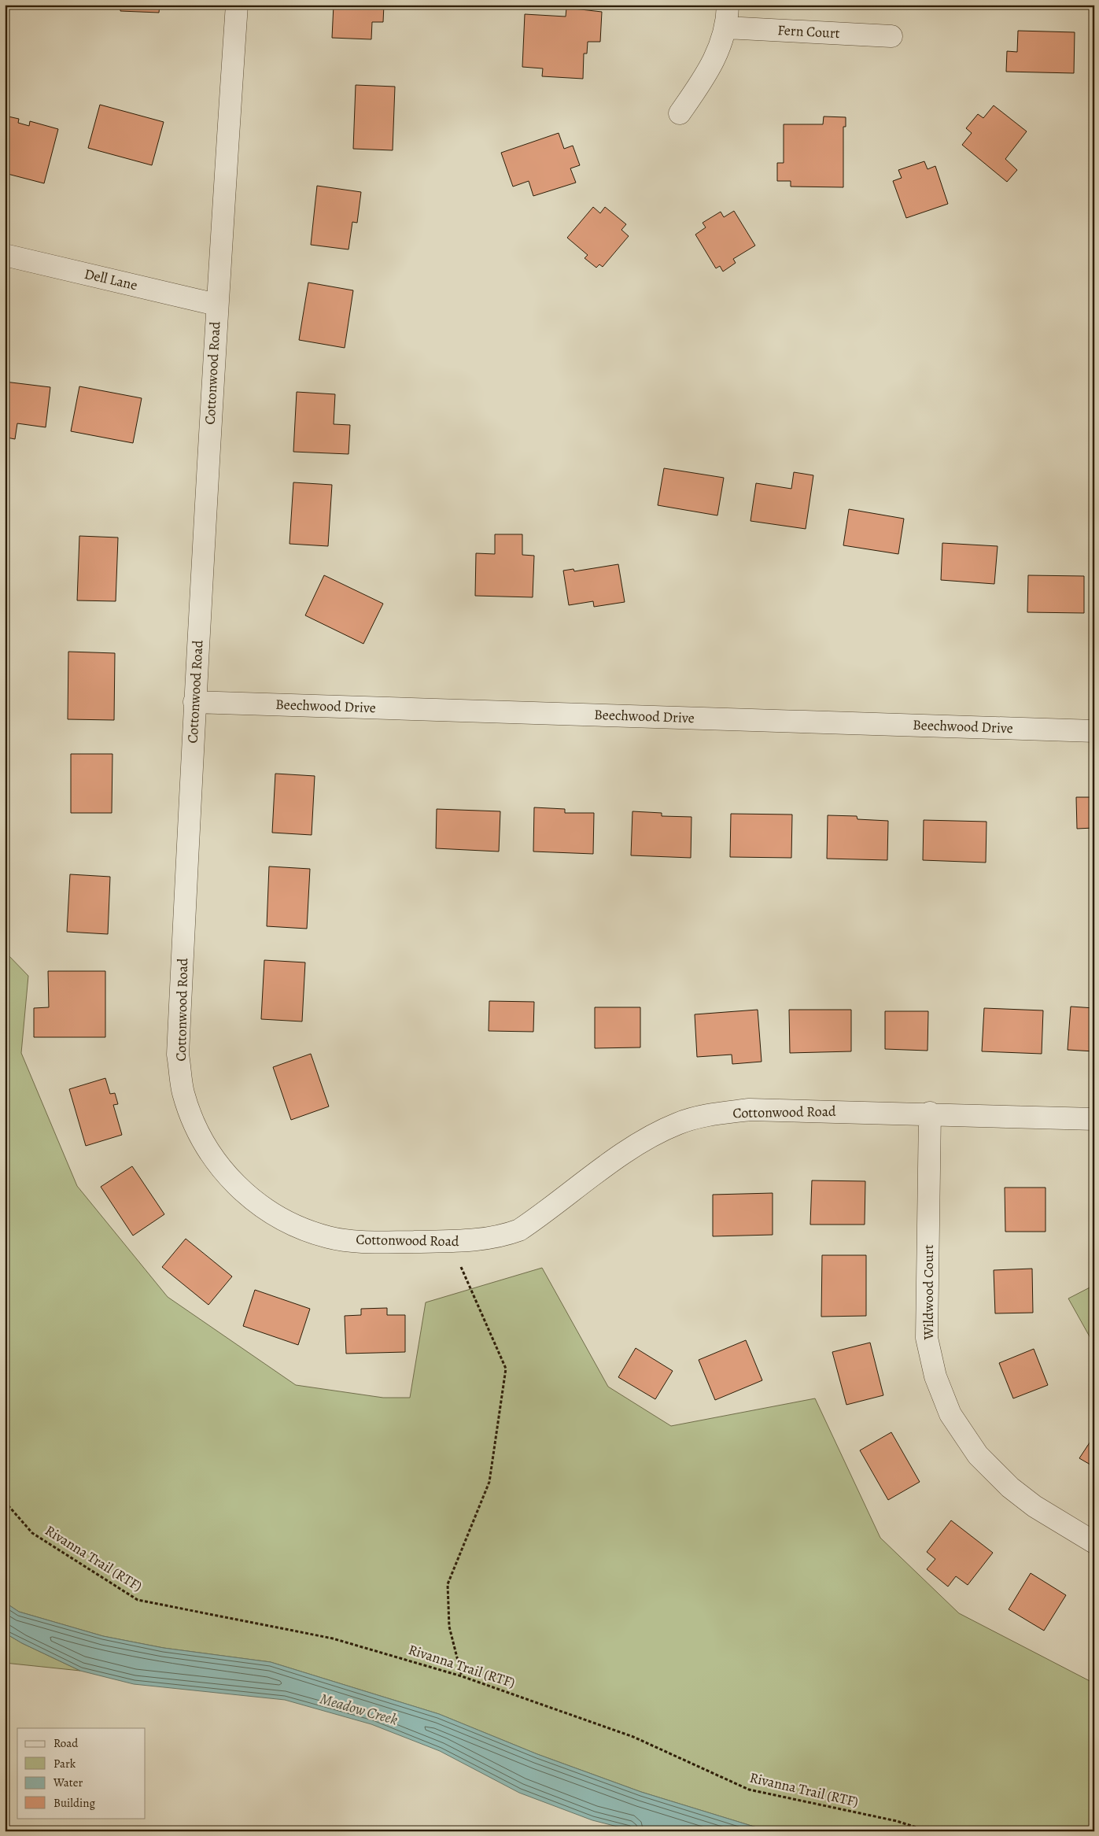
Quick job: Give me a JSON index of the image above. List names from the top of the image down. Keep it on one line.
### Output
{"streets":{"street":["Fern Court","Dell Lane","Cottonwood Road","Beechwood Drive","Wildwood Court"],"path":["Rivanna Trail (RTF)"]},"crossings":[["Dell Lane","Cottonwood Road"],["Cottonwood Road","Beechwood Drive"],["Cottonwood Road","Wildwood Court"]],"water":["Meadow Creek"],"legend":["Road","Park","Water","Building"]}
